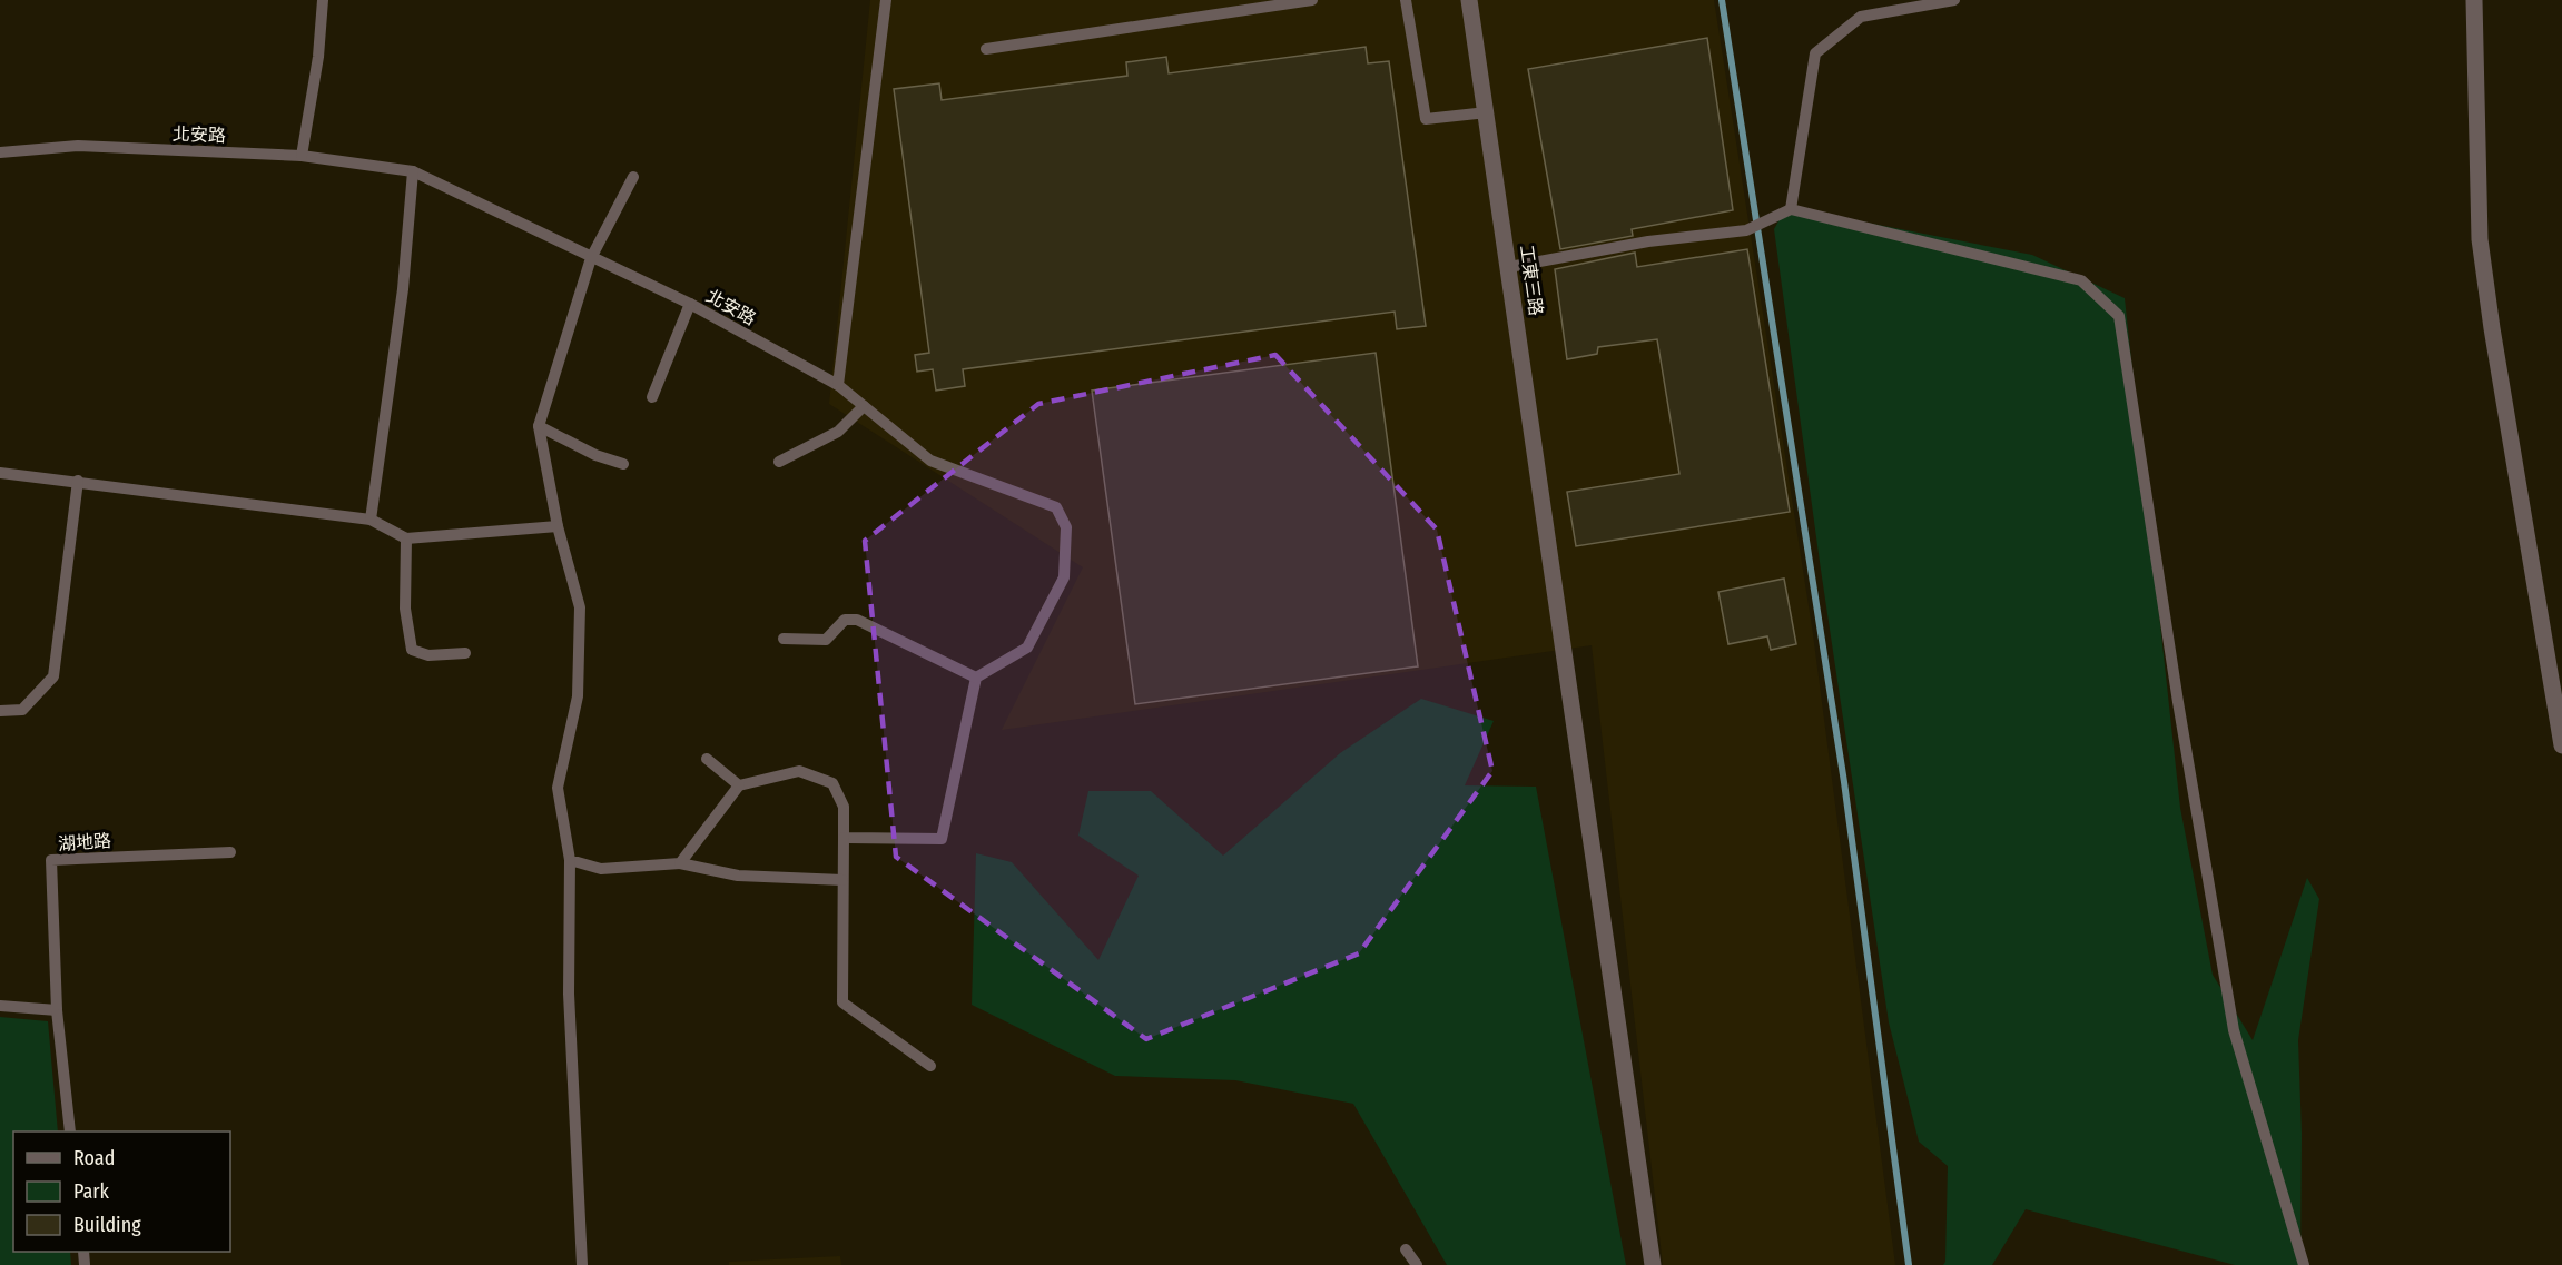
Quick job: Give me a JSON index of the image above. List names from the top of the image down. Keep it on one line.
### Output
{"streets":{"street":["工東三路"],"lane":["北安路","湖地路"]},"legend":["Road","Park","Building"]}
